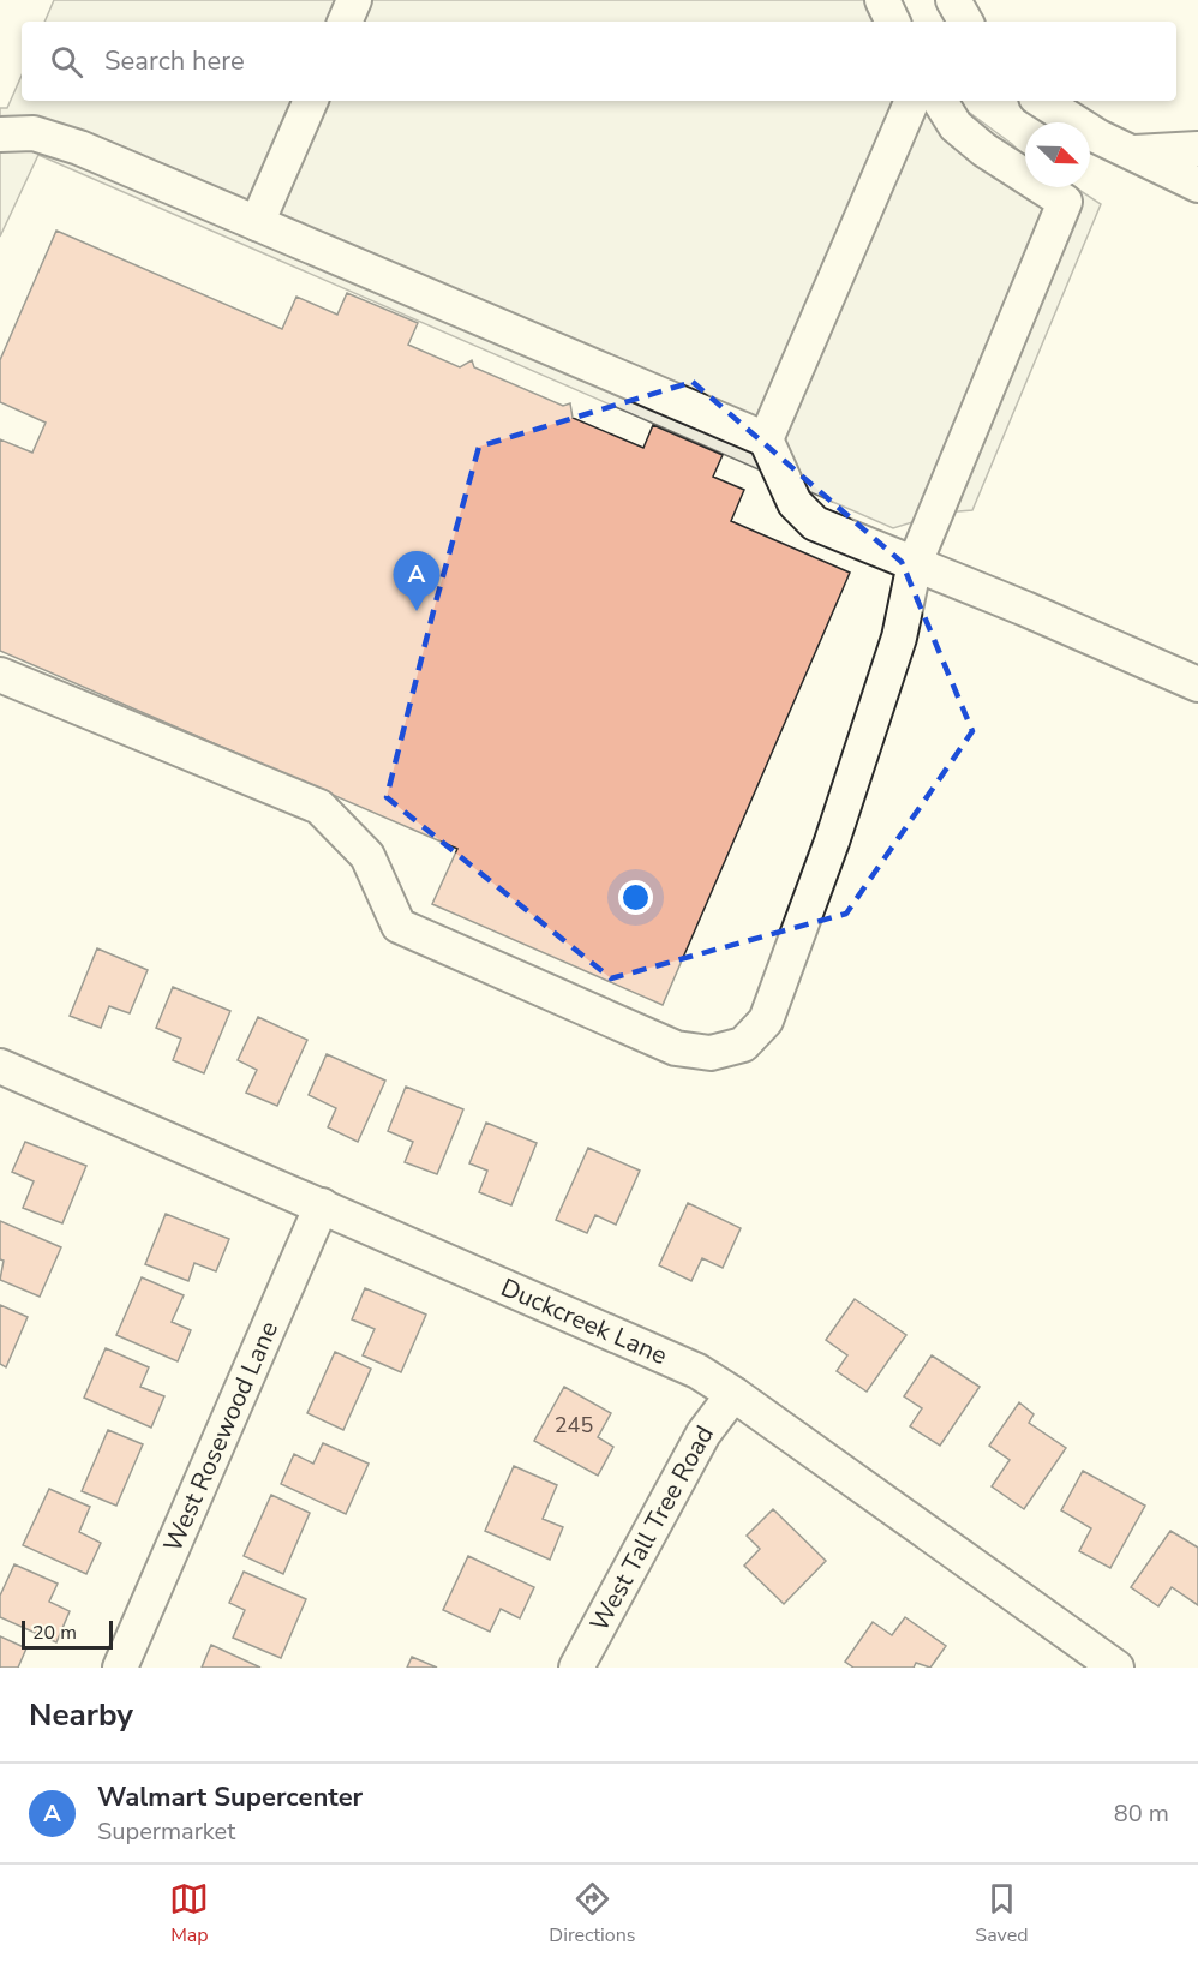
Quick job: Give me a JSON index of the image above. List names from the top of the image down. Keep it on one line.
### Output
{"streets":{"street":["Duckcreek Lane","West Rosewood Lane","West Tall Tree Road"]},"crossings":[["Duckcreek Lane","West Rosewood Lane"],["Duckcreek Lane","West Tall Tree Road"]],"house_numbers":["245"],"scale_bar":"20 m","north":"bottom right","page":{"search":"Search here","pins":"A","scale":"20 m","heading":"Nearby","list":[{"mark":"A","name":"Walmart Supercenter","note":"Supermarket","value":"80 m"}],"nav":["Map","Directions","Saved"]}}
